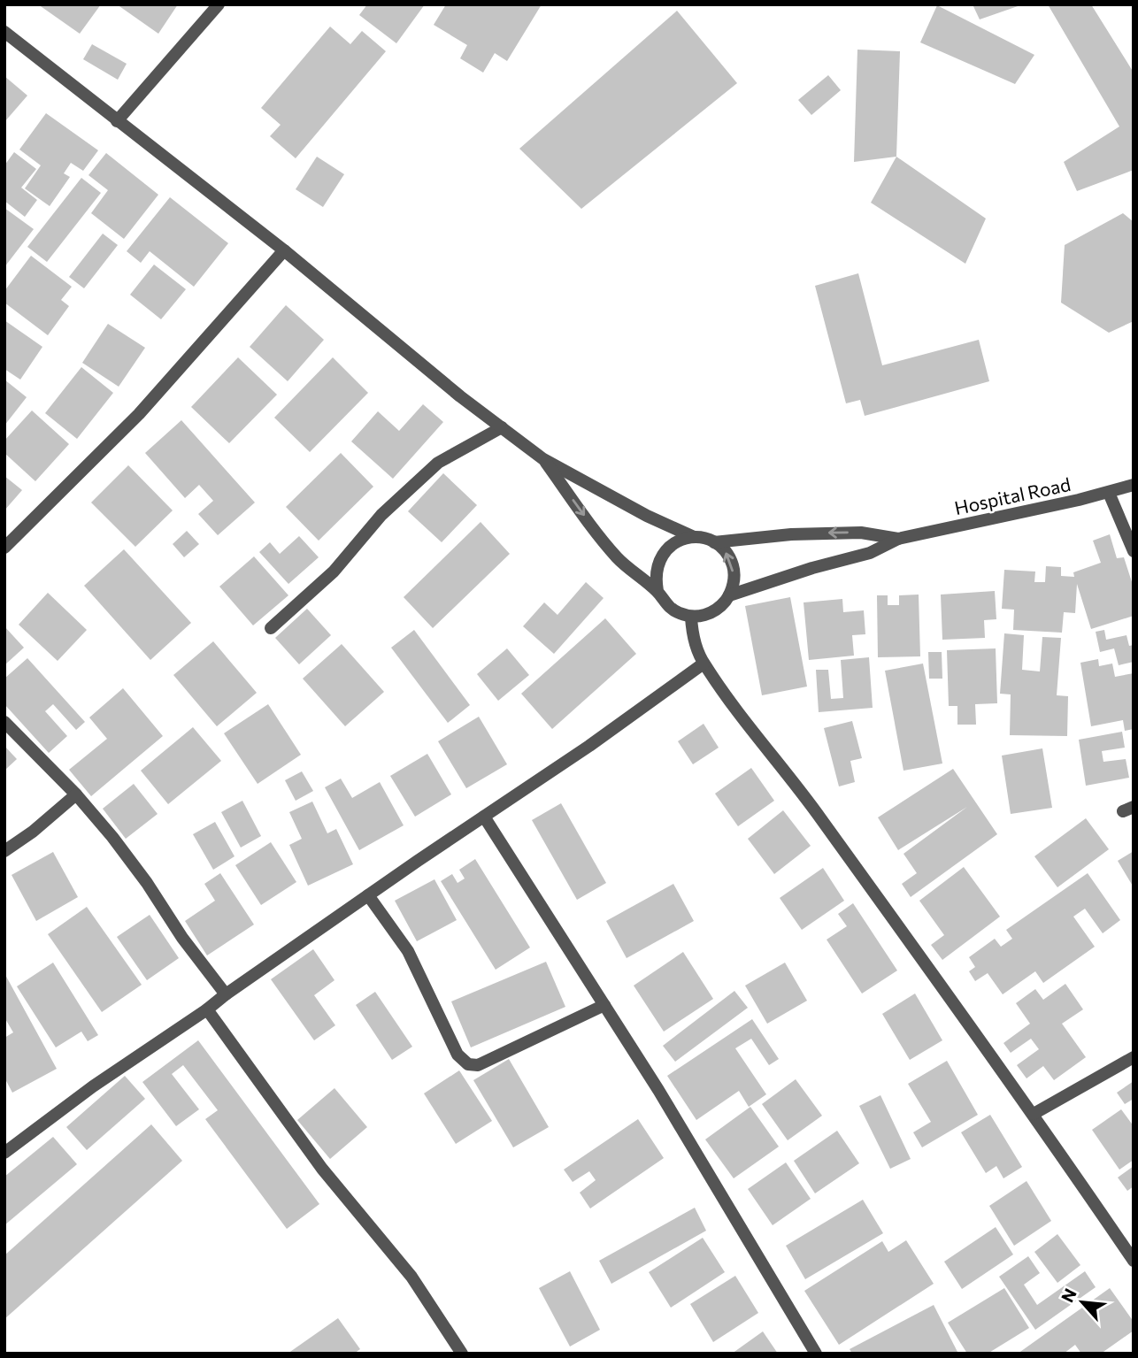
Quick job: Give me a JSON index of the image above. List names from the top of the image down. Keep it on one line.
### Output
{"streets":{"street":["Hospital Road"]},"north":"top left"}
